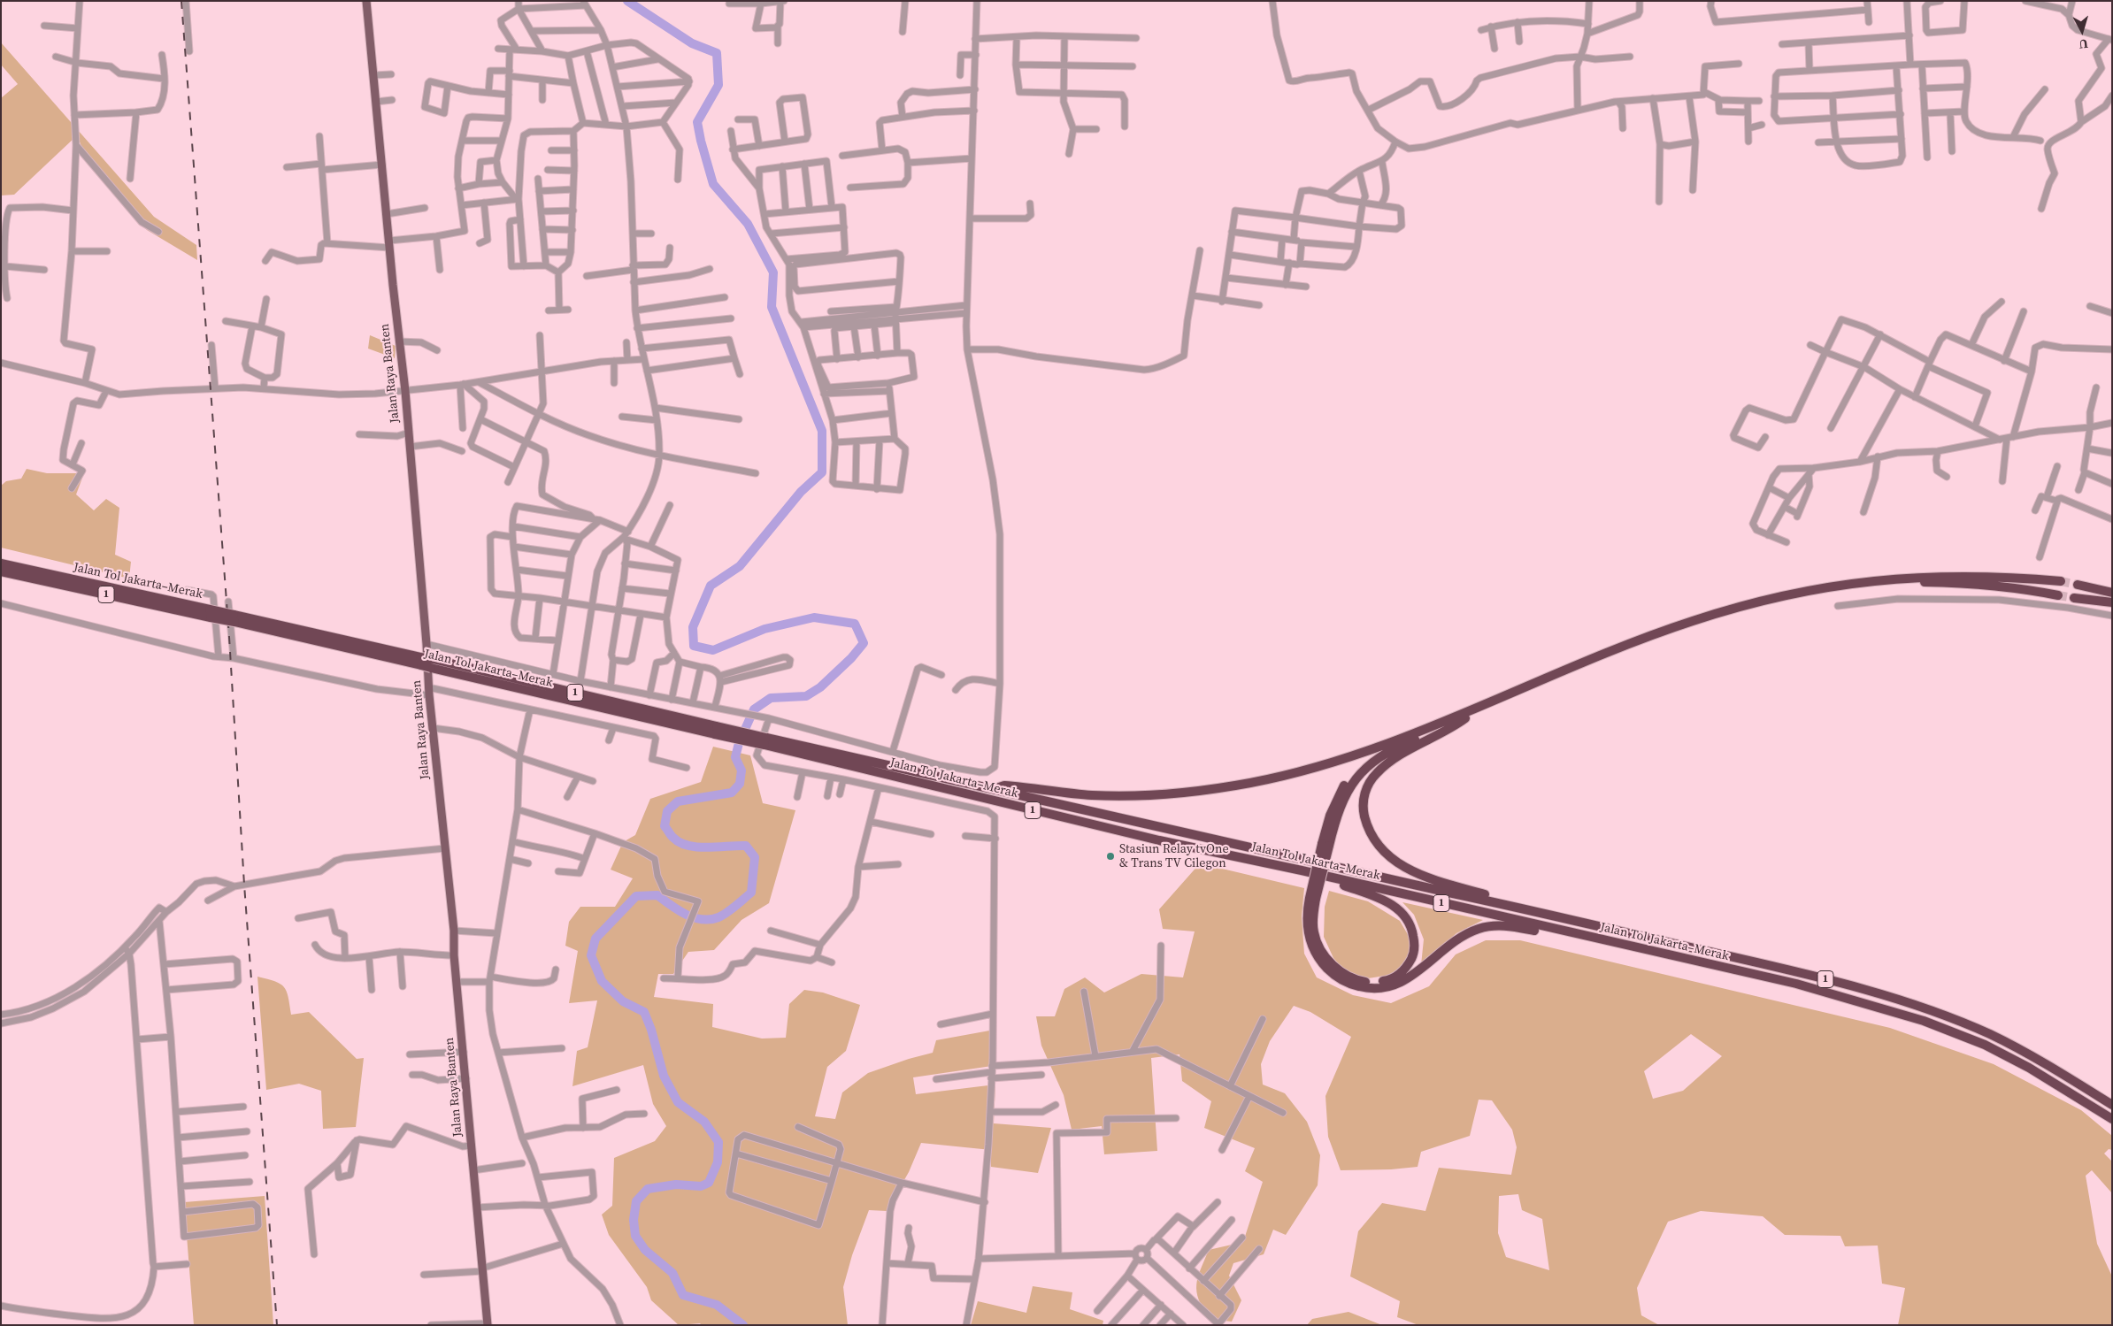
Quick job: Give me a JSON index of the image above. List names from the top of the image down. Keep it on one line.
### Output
{"streets":{"highway":["Jalan Tol Jakarta–Merak","1"],"main road":["Jalan Raya Banten"]},"places":["Stasiun Relay tvOne & Trans TV Cilegon"],"north":"bottom"}
